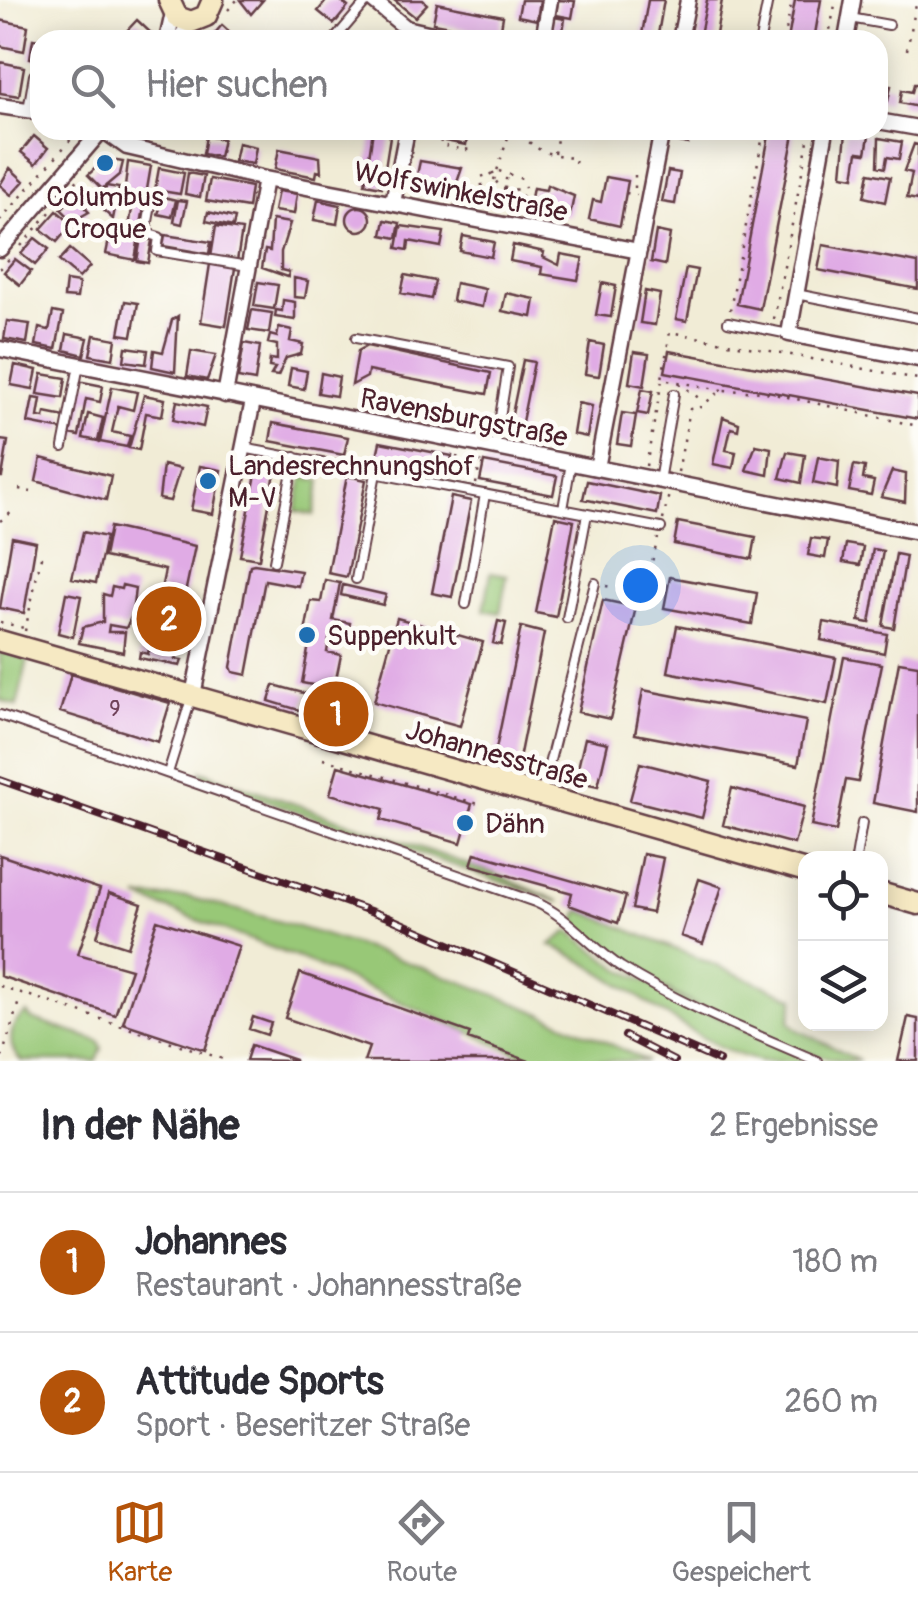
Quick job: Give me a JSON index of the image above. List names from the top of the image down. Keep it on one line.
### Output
{"streets":{"main road":["Johannesstraße"],"street":["Wolfswinkelstraße","Ravensburgstraße"]},"places":["Columbus Croque","Landesrechnungshof M-V","Suppenkult","Dähn"],"house_numbers":["9"],"page":{"search":"Hier suchen","pins":["2","1"],"heading":["In der Nähe","2 Ergebnisse"],"list":[{"mark":"1","name":"Johannes","note":"Restaurant · Johannesstraße","value":"180 m"},{"mark":"2","name":"Attitude Sports","note":"Sport · Beseritzer Straße","value":"260 m"}],"nav":["Karte","Route","Gespeichert"]}}
